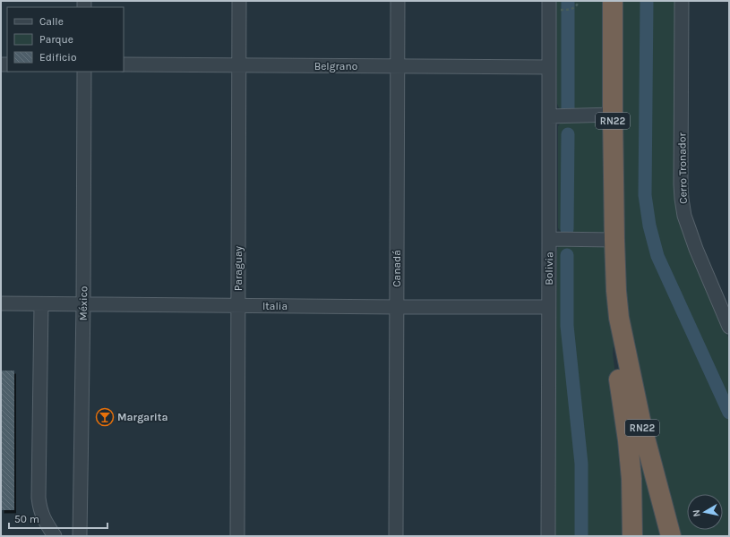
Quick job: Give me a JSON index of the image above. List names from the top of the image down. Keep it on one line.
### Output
{"streets":{"highway":["RN22"],"street":["Belgrano","Cerro Tronador","Paraguay","Canadá","Bolivia","México","Italia"]},"crossings":[["Belgrano","Paraguay"],["Belgrano","Canadá"],["Belgrano","Bolivia"],["Paraguay","Italia"],["Canadá","Italia"],["Bolivia","Italia"],["México","Italia"]],"places":{"bar":["Margarita"]},"legend":["Calle","Parque","Edificio"],"scale_bar":"50 m","north":"left"}
